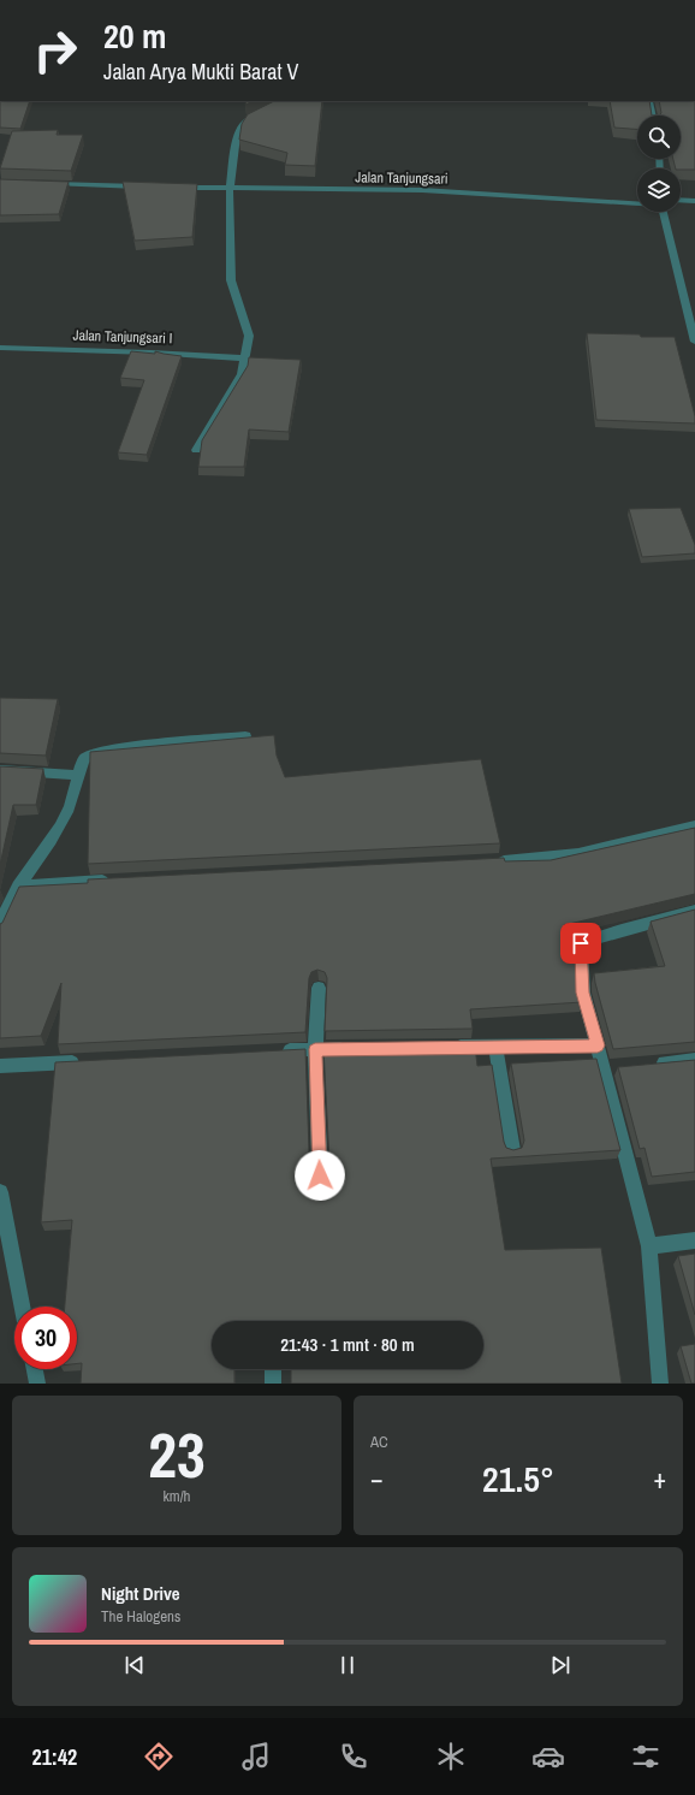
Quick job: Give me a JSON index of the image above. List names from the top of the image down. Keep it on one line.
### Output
{"streets":{"street":["Jalan Tanjungsari","Jalan Tanjungsari I"]},"page":{"turn":["20 m","Jalan Arya Mukti Barat V"],"limit":"30","trip":"21:43 · 1 mnt · 80 m","tile":[["23","km/h"],"AC"],"heat":["−","21.5°","+"],"song":["Night Drive","The Halogens"],"tabs":"21:42"}}
